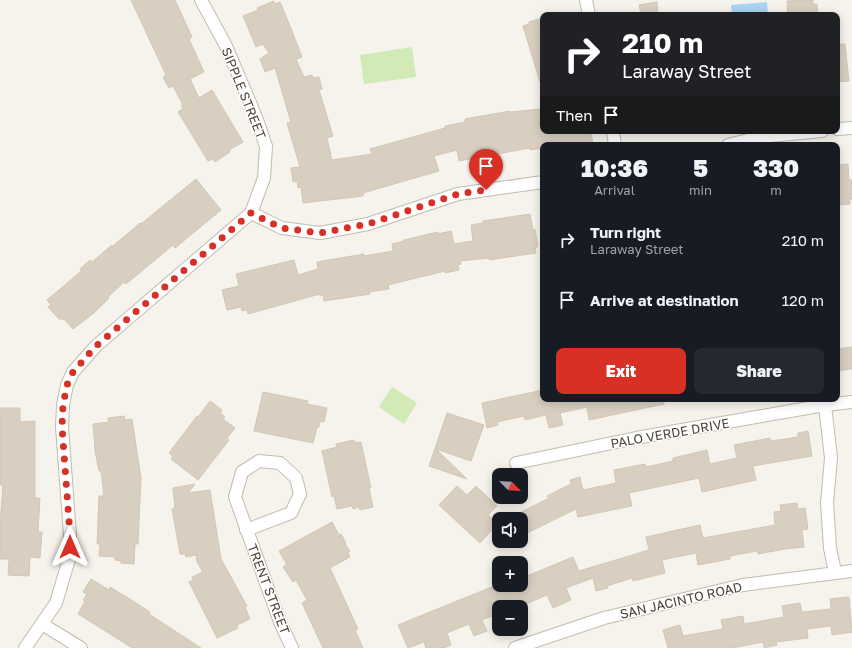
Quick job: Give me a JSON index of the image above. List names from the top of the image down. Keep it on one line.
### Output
{"streets":{"street":["SIPPLE STREET","PALO VERDE DRIVE","TRENT STREET","SAN JACINTO ROAD"]},"north":"bottom right","page":{"turn":["210 m","Laraway Street"],"then":"Then","eta":["10:36","Arrival","5","min","330","m"],"list":[{"name":"Turn right","note":"Laraway Street","value":"210 m"},{"name":"Arrive at destination","value":"120 m"}],"buttons":["Exit","Share"],"map_buttons":["+","−"]}}
